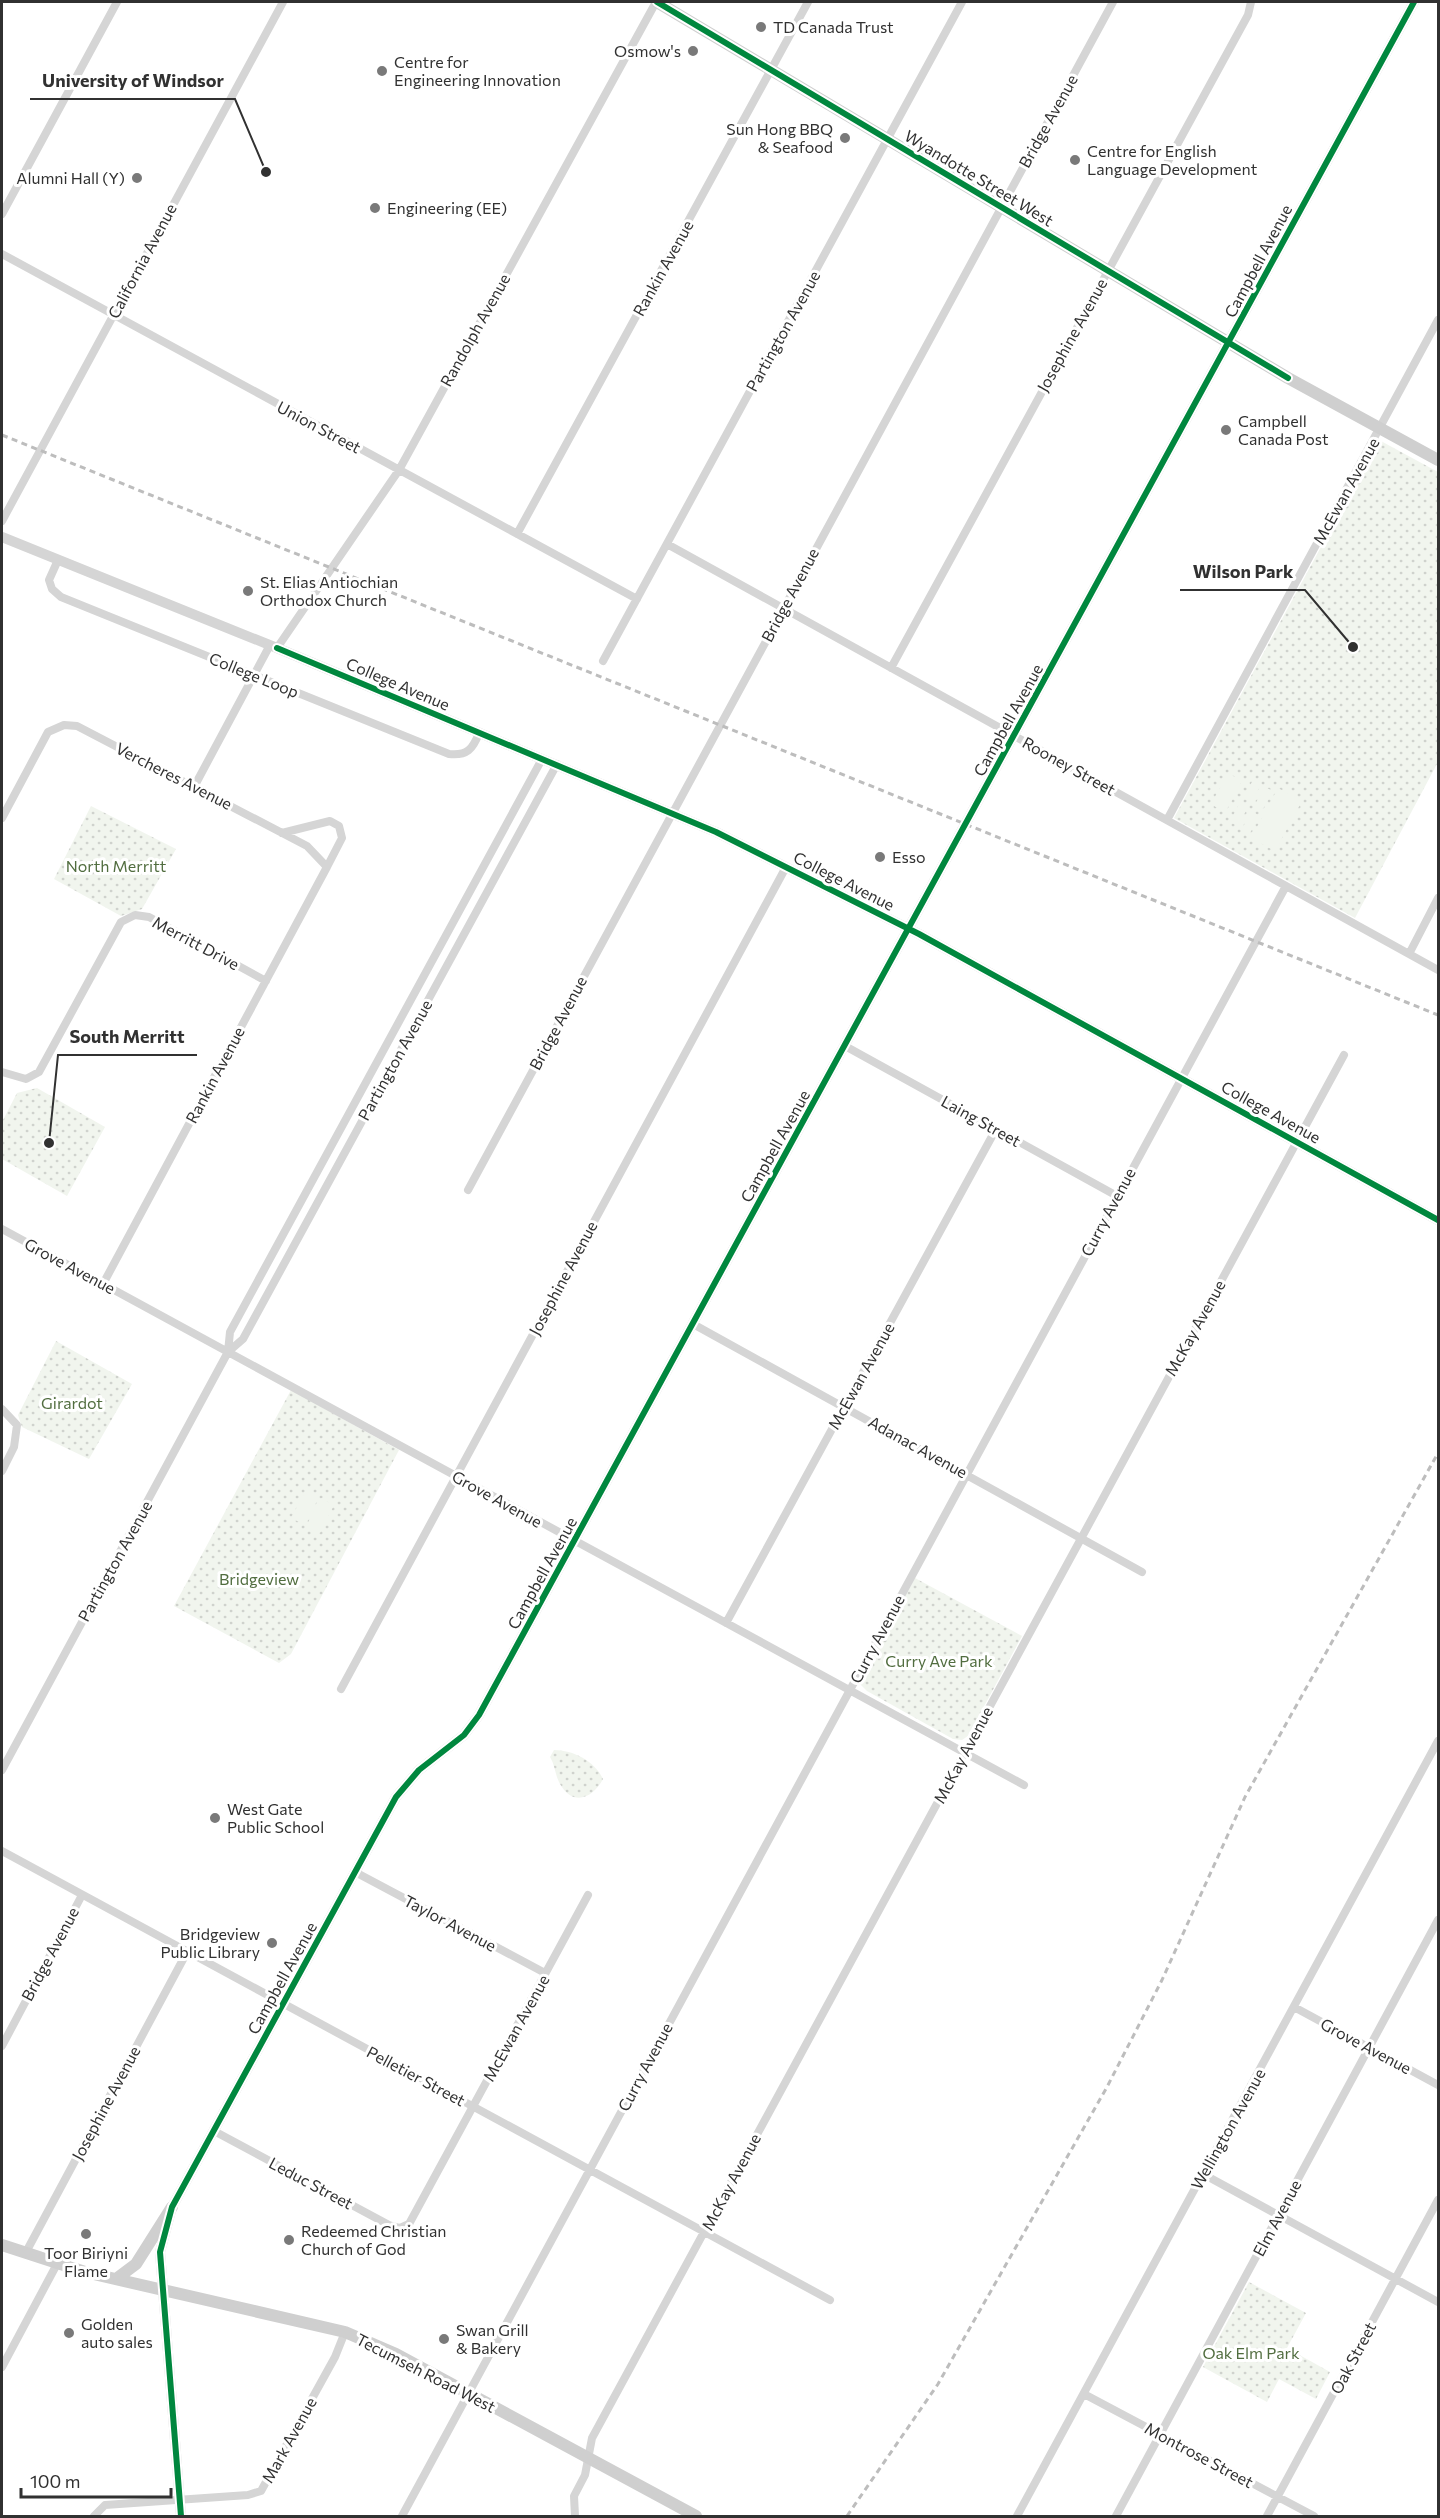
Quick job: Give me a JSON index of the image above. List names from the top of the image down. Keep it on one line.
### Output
{"streets":{"main road":["Wyandotte Street West","Tecumseh Road West"],"street":["Bridge Avenue","California Avenue","Campbell Avenue","Rankin Avenue","Randolph Avenue","Partington Avenue","Josephine Avenue","Union Street","McEwan Avenue","College Loop","College Avenue","Rooney Street","Vercheres Avenue","Merritt Drive","Laing Street","Curry Avenue","Grove Avenue","McKay Avenue","Adanac Avenue","Taylor Avenue","Pelletier Street","Wellington Avenue","Leduc Street","Elm Avenue","Oak Street","Mark Avenue","Montrose Street"]},"crossings":[["Bridge Avenue","Wyandotte Street West"],["Bridge Avenue","College Avenue"],["Bridge Avenue","Rooney Street"],["Bridge Avenue","Pelletier Street"],["Wyandotte Street West","Campbell Avenue"],["Wyandotte Street West","Rankin Avenue"],["Wyandotte Street West","Randolph Avenue"],["Wyandotte Street West","Partington Avenue"],["Wyandotte Street West","Josephine Avenue"],["Wyandotte Street West","McEwan Avenue"],["California Avenue","Union Street"],["Campbell Avenue","College Avenue"],["Campbell Avenue","Rooney Street"],["Campbell Avenue","Laing Street"],["Campbell Avenue","Grove Avenue"],["Campbell Avenue","Adanac Avenue"],["Campbell Avenue","Taylor Avenue"],["Campbell Avenue","Pelletier Street"],["Campbell Avenue","Leduc Street"],["Campbell Avenue","Tecumseh Road West"],["Campbell Avenue","Mark Avenue"],["Rankin Avenue","Union Street"],["Rankin Avenue","Vercheres Avenue"],["Rankin Avenue","Merritt Drive"],["Rankin Avenue","Grove Avenue"],["Randolph Avenue","Union Street"],["Randolph Avenue","College Loop"],["Randolph Avenue","College Avenue"],["Randolph Avenue","Vercheres Avenue"],["Partington Avenue","Union Street"],["Partington Avenue","College Avenue"],["Partington Avenue","Rooney Street"],["Partington Avenue","Grove Avenue"],["Josephine Avenue","College Avenue"],["Josephine Avenue","Rooney Street"],["Josephine Avenue","Grove Avenue"],["Josephine Avenue","Pelletier Street"],["Josephine Avenue","Tecumseh Road West"],["McEwan Avenue","Rooney Street"],["McEwan Avenue","Laing Street"],["McEwan Avenue","Grove Avenue"],["McEwan Avenue","Adanac Avenue"],["McEwan Avenue","Taylor Avenue"],["McEwan Avenue","Pelletier Street"],["McEwan Avenue","Leduc Street"],["College Loop","College Avenue"],["College Avenue","Curry Avenue"],["College Avenue","McKay Avenue"],["Rooney Street","Curry Avenue"],["Laing Street","Curry Avenue"],["Curry Avenue","Grove Avenue"],["Curry Avenue","Adanac Avenue"],["Curry Avenue","Pelletier Street"],["Curry Avenue","Tecumseh Road West"],["Grove Avenue","McKay Avenue"],["Grove Avenue","Wellington Avenue"],["Grove Avenue","Elm Avenue"],["McKay Avenue","Adanac Avenue"],["McKay Avenue","Pelletier Street"],["McKay Avenue","Tecumseh Road West"],["Wellington Avenue","Montrose Street"],["Elm Avenue","Montrose Street"],["Oak Street","Montrose Street"],["Tecumseh Road West","Mark Avenue"]],"parks":["North Merritt","Girardot","Bridgeview","Curry Ave Park","Oak Elm Park"],"places":["TD Canada Trust","Osmow's","Centre for Engineering Innovation","Sun Hong BBQ & Seafood","Centre for English Language Development","University of Windsor","Alumni Hall (Y)","Engineering (EE)","Campbell Canada Post","St. Elias Antiochian Orthodox Church","Wilson Park","Esso","South Merritt","West Gate Public School","Bridgeview Public Library","Toor Biriyni Flame","Redeemed Christian Church of God","Golden auto sales","Swan Grill & Bakery"],"scale_bar":"100 m"}
